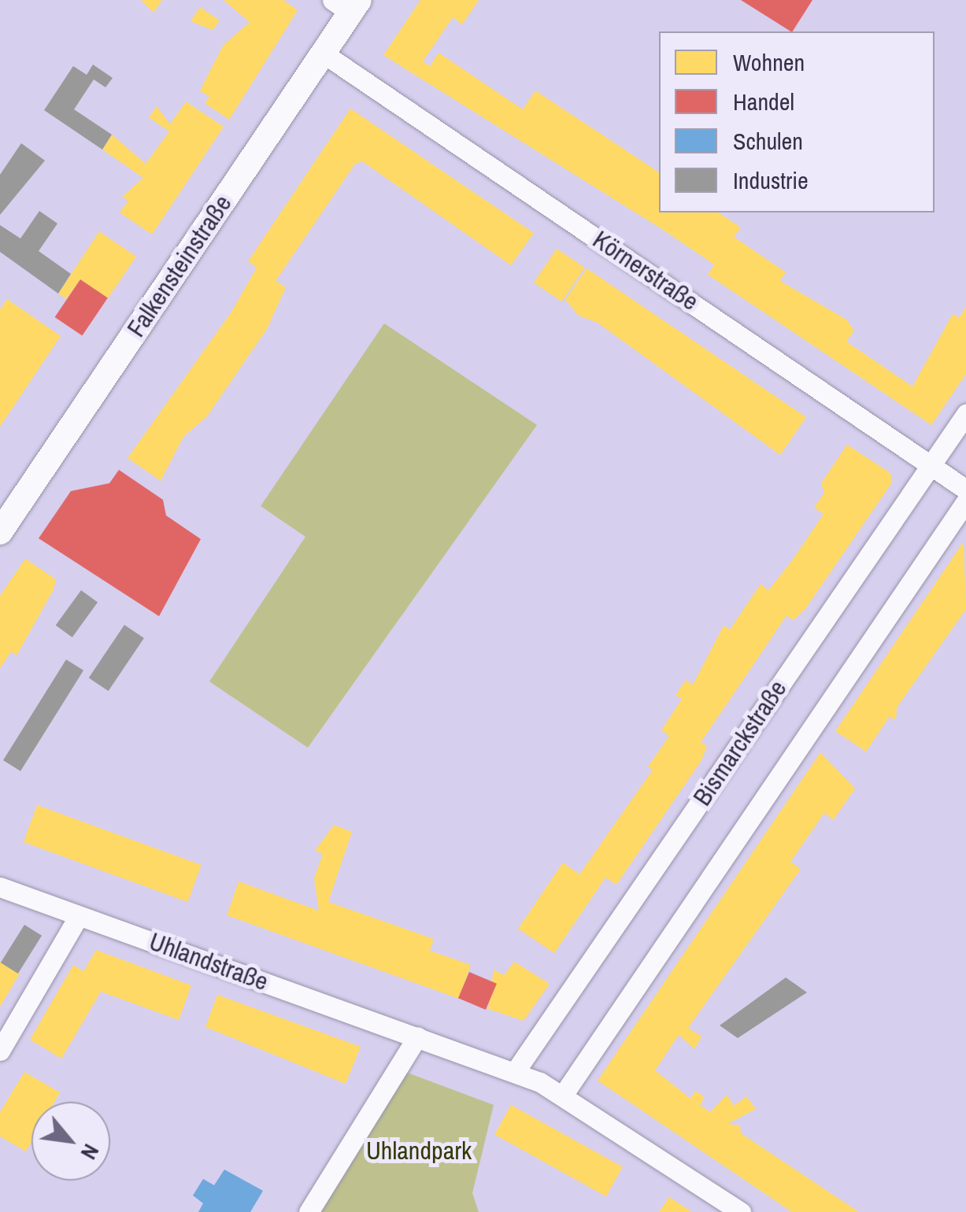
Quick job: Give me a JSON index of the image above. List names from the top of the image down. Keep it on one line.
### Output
{"streets":{"street":["Falkensteinstraße","Körnerstraße","Bismarckstraße","Uhlandstraße"]},"crossings":[["Falkensteinstraße","Körnerstraße"],["Körnerstraße","Bismarckstraße"],["Bismarckstraße","Uhlandstraße"]],"parks":["Uhlandpark"],"legend":["Wohnen","Handel","Schulen","Industrie"],"north":"bottom right"}
